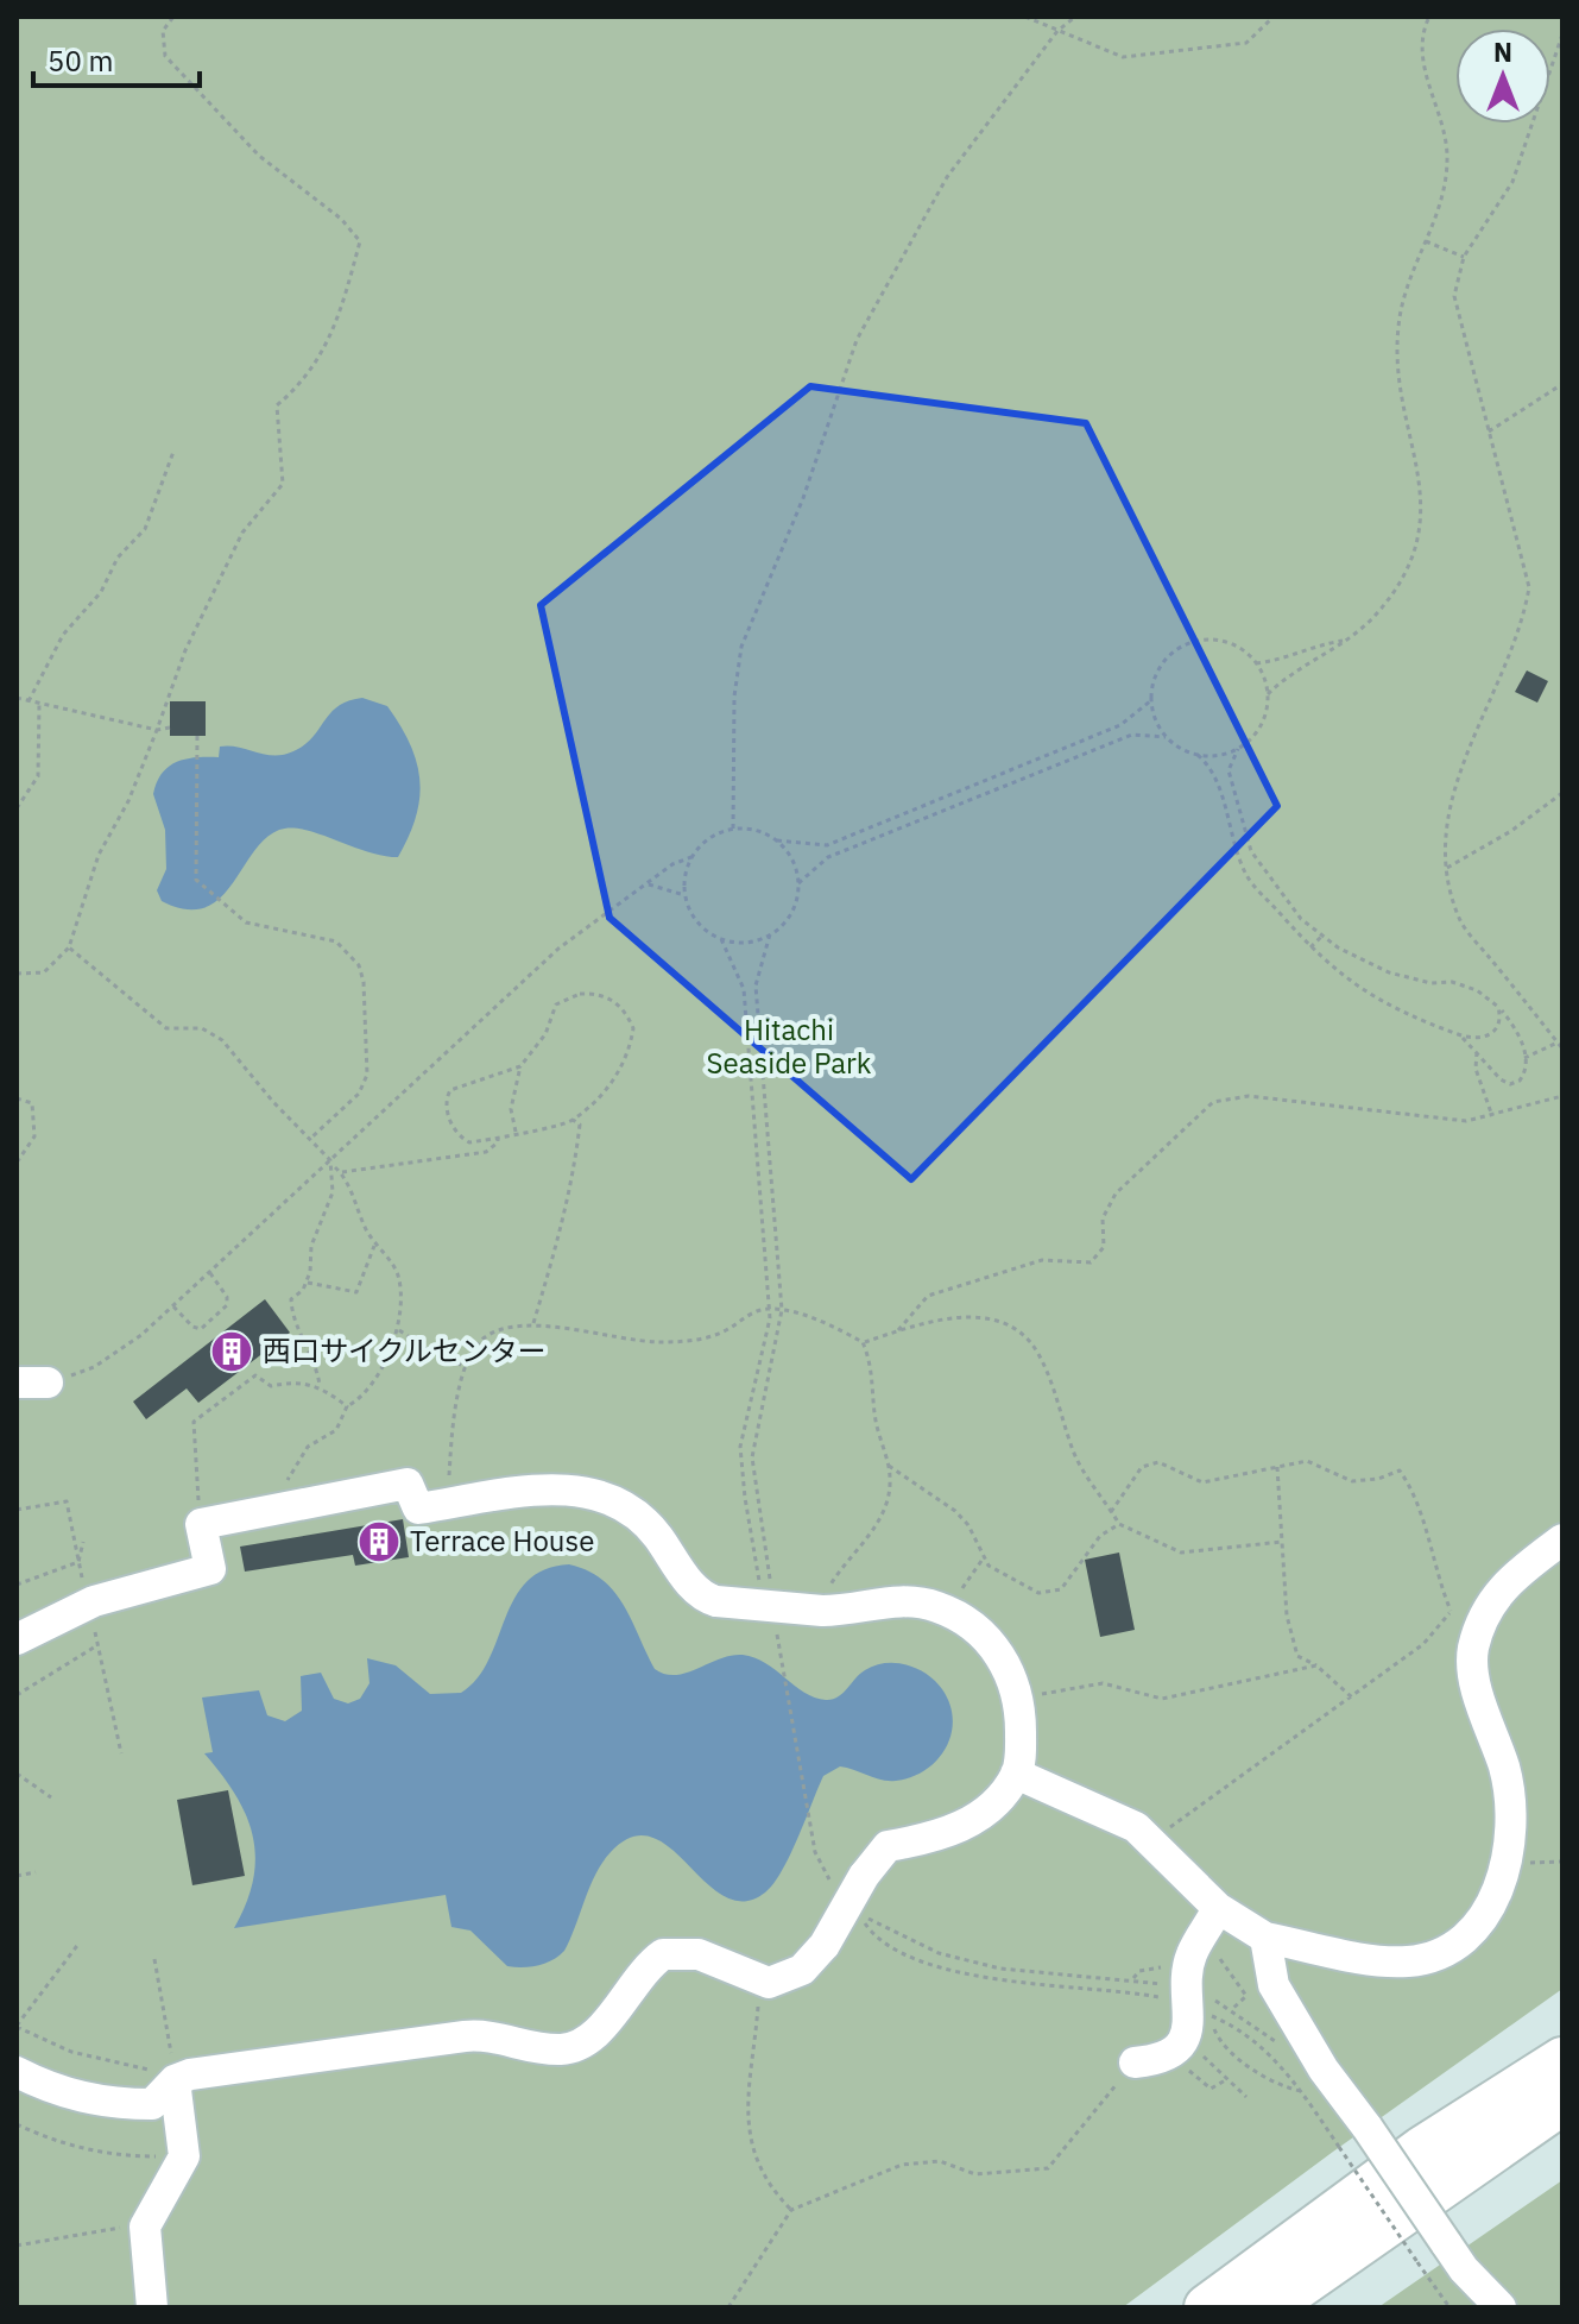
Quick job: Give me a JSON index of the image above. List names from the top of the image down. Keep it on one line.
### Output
{"parks":["Hitachi Seaside Park"],"places":{"building":["西口サイクルセンター","Terrace House"]},"scale_bar":"50 m","north":"top"}
